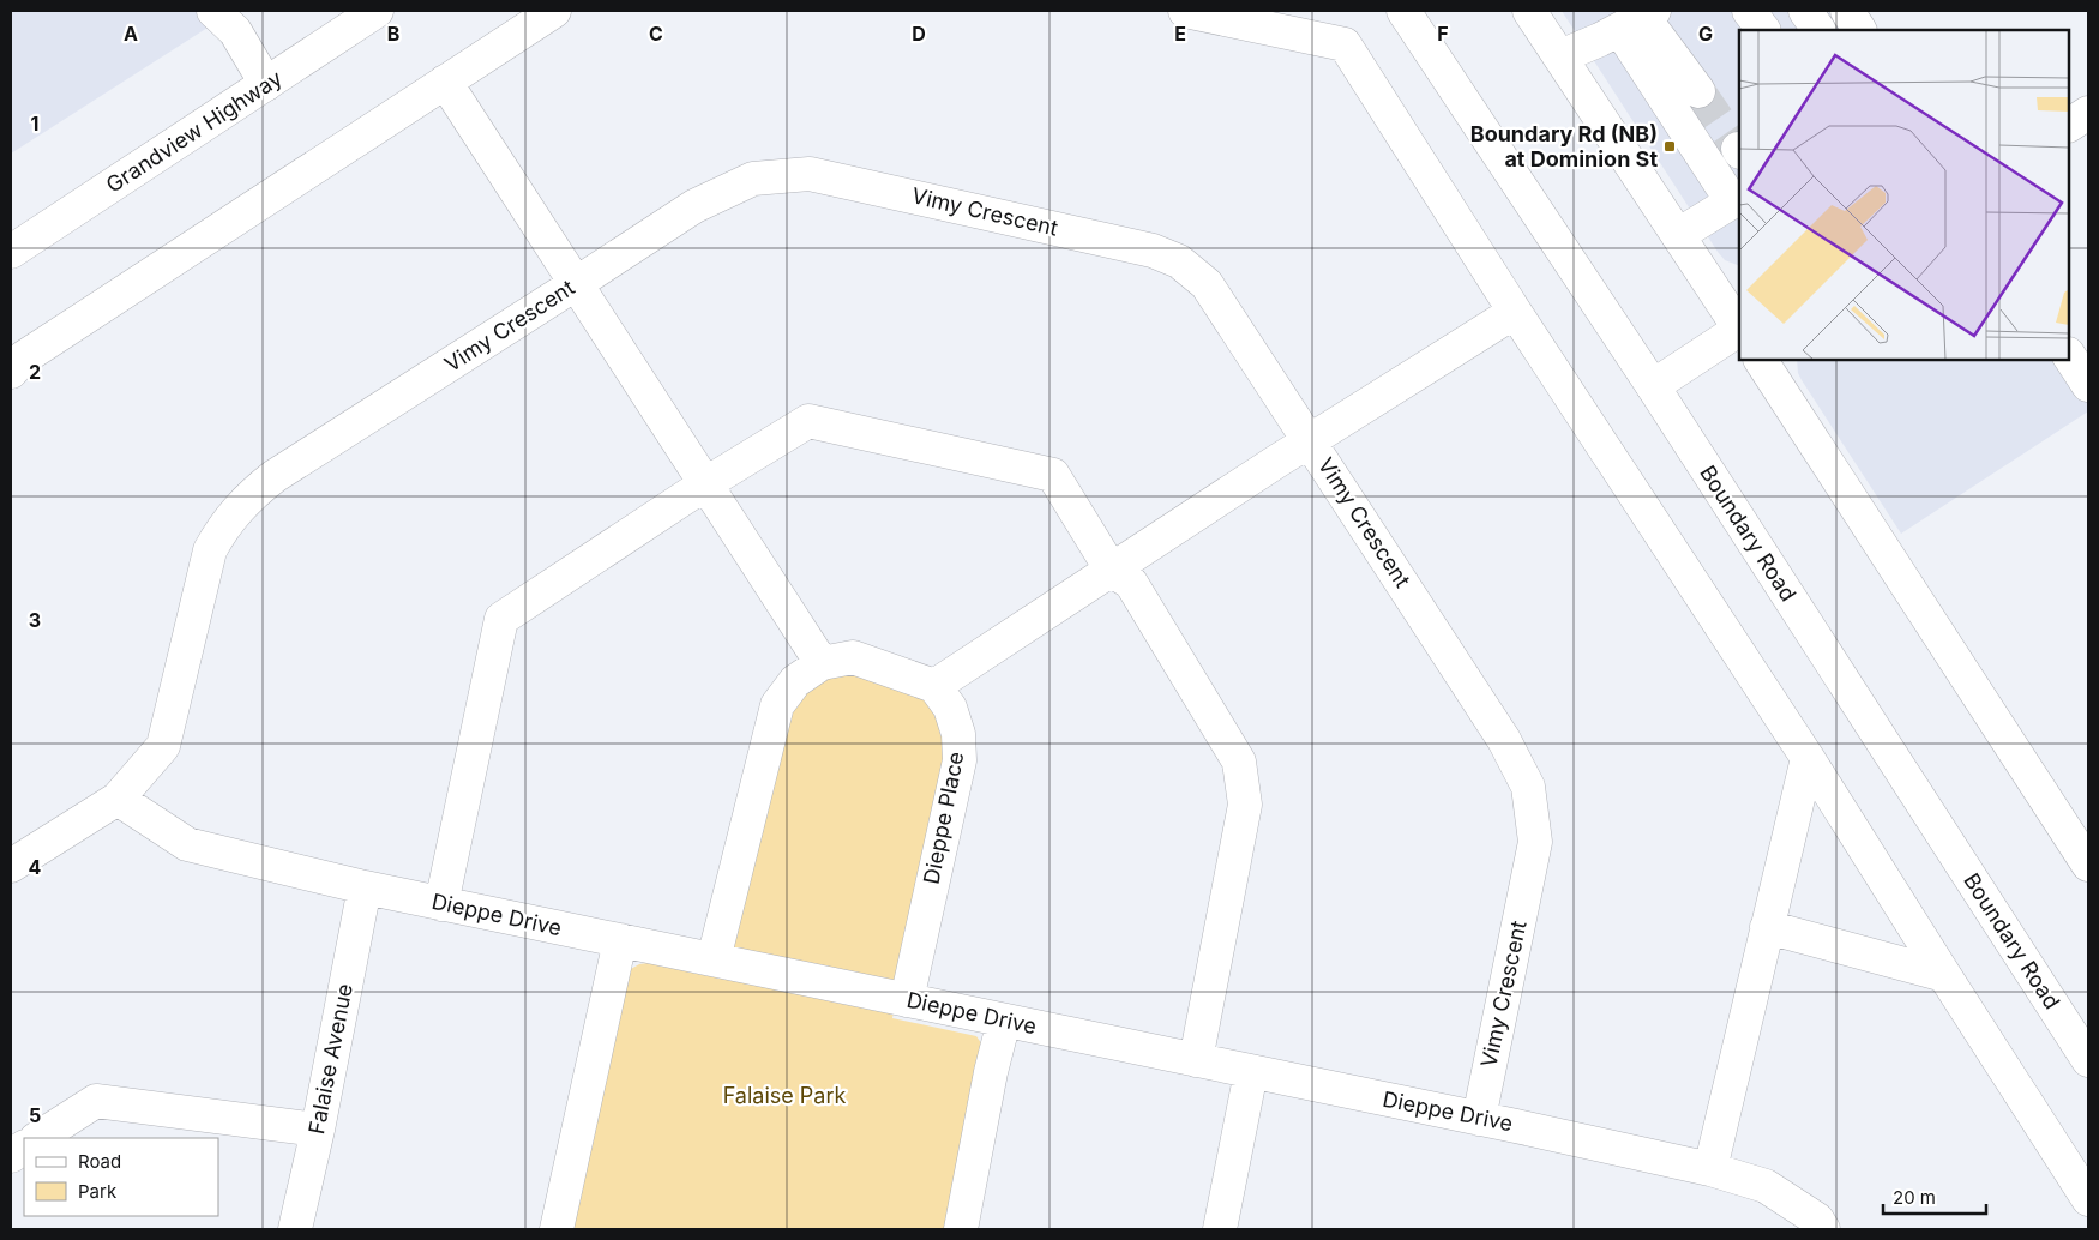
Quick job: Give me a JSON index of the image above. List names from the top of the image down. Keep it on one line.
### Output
{"streets":{"street":["Grandview Highway","Vimy Crescent","Boundary Road","Dieppe Place","Dieppe Drive","Falaise Avenue"]},"crossings":[["Vimy Crescent","Dieppe Drive"],["Dieppe Place","Dieppe Drive"],["Dieppe Drive","Falaise Avenue"]],"parks":["Falaise Park"],"places":{"transit":["Boundary Rd (NB) at Dominion St"]},"legend":["Road","Park"],"scale_bar":"20 m","grid":{"columns":["A","B","C","D","E","F","G"],"rows":["1","2","3","4","5"]}}
